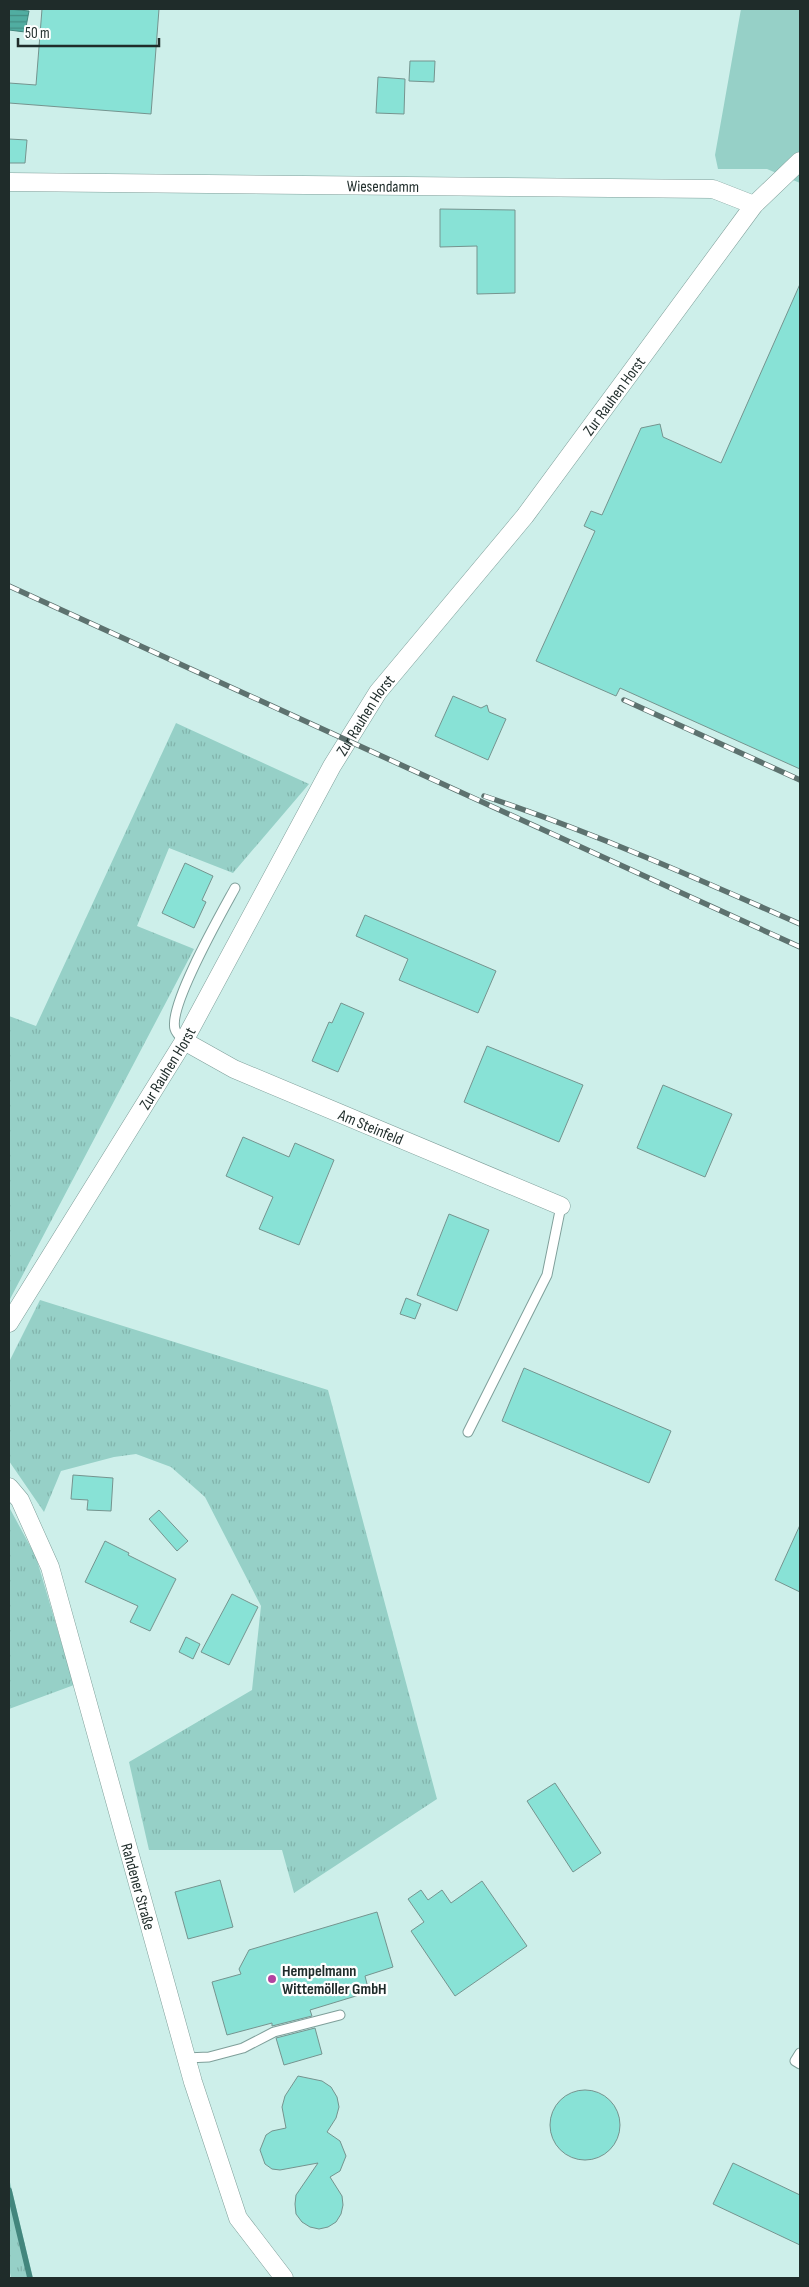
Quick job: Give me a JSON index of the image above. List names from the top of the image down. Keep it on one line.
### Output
{"streets":{"street":["Wiesendamm","Zur Rauhen Horst","Am Steinfeld","Rahdener Straße"]},"crossings":[["Wiesendamm","Zur Rauhen Horst"],["Zur Rauhen Horst","Am Steinfeld"]],"places":["Hempelmann Wittemöller GmbH"],"scale_bar":"50 m"}
